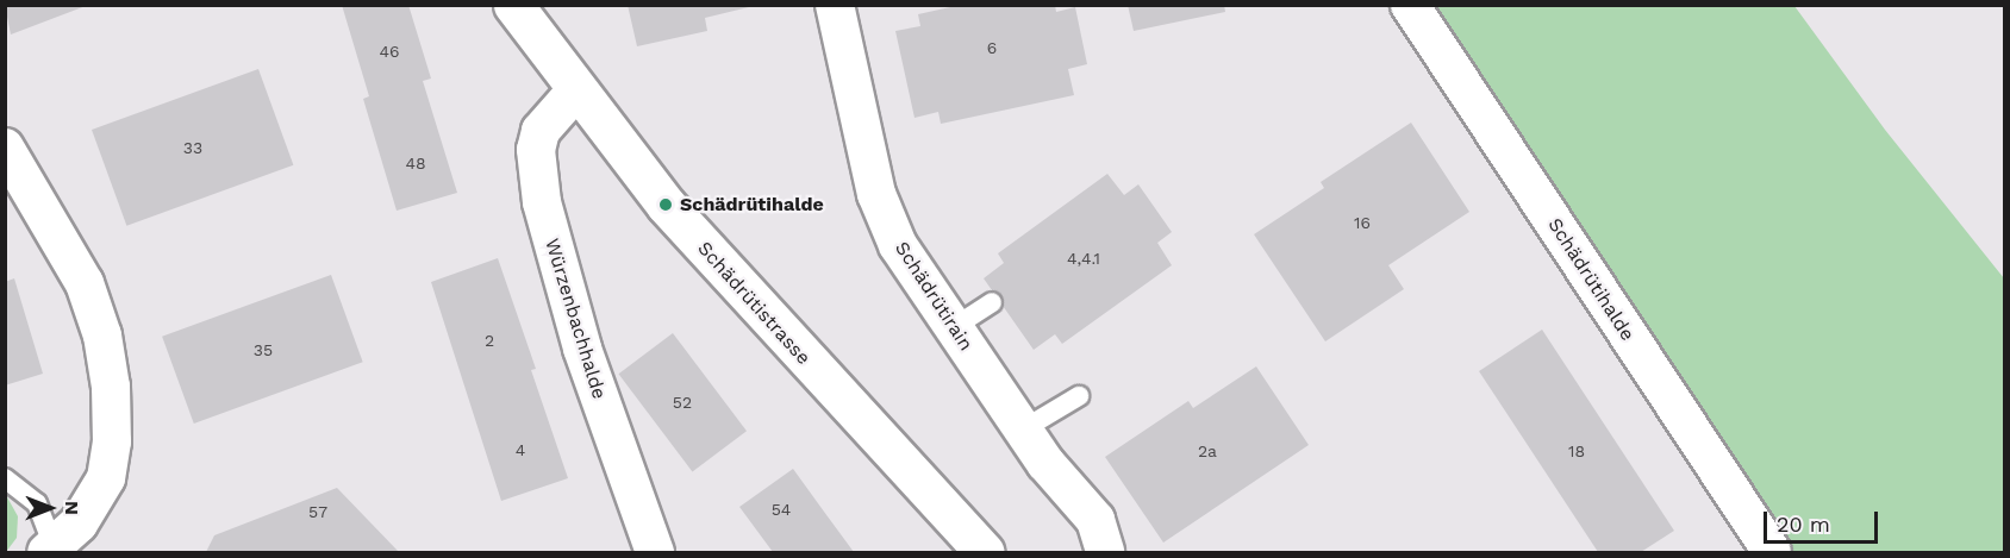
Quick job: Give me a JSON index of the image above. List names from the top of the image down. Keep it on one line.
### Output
{"streets":{"main road":["Schädrütistrasse"],"street":["Schädrütihalde","Schädrütirain","Würzenbachhalde"]},"crossings":[["Schädrütistrasse","Würzenbachhalde"]],"places":["Schädrütihalde"],"house_numbers":["6","46","33","48","16","4,4.1","2","35","52","4","2a","18","54","57"],"scale_bar":"20 m","north":"right"}
